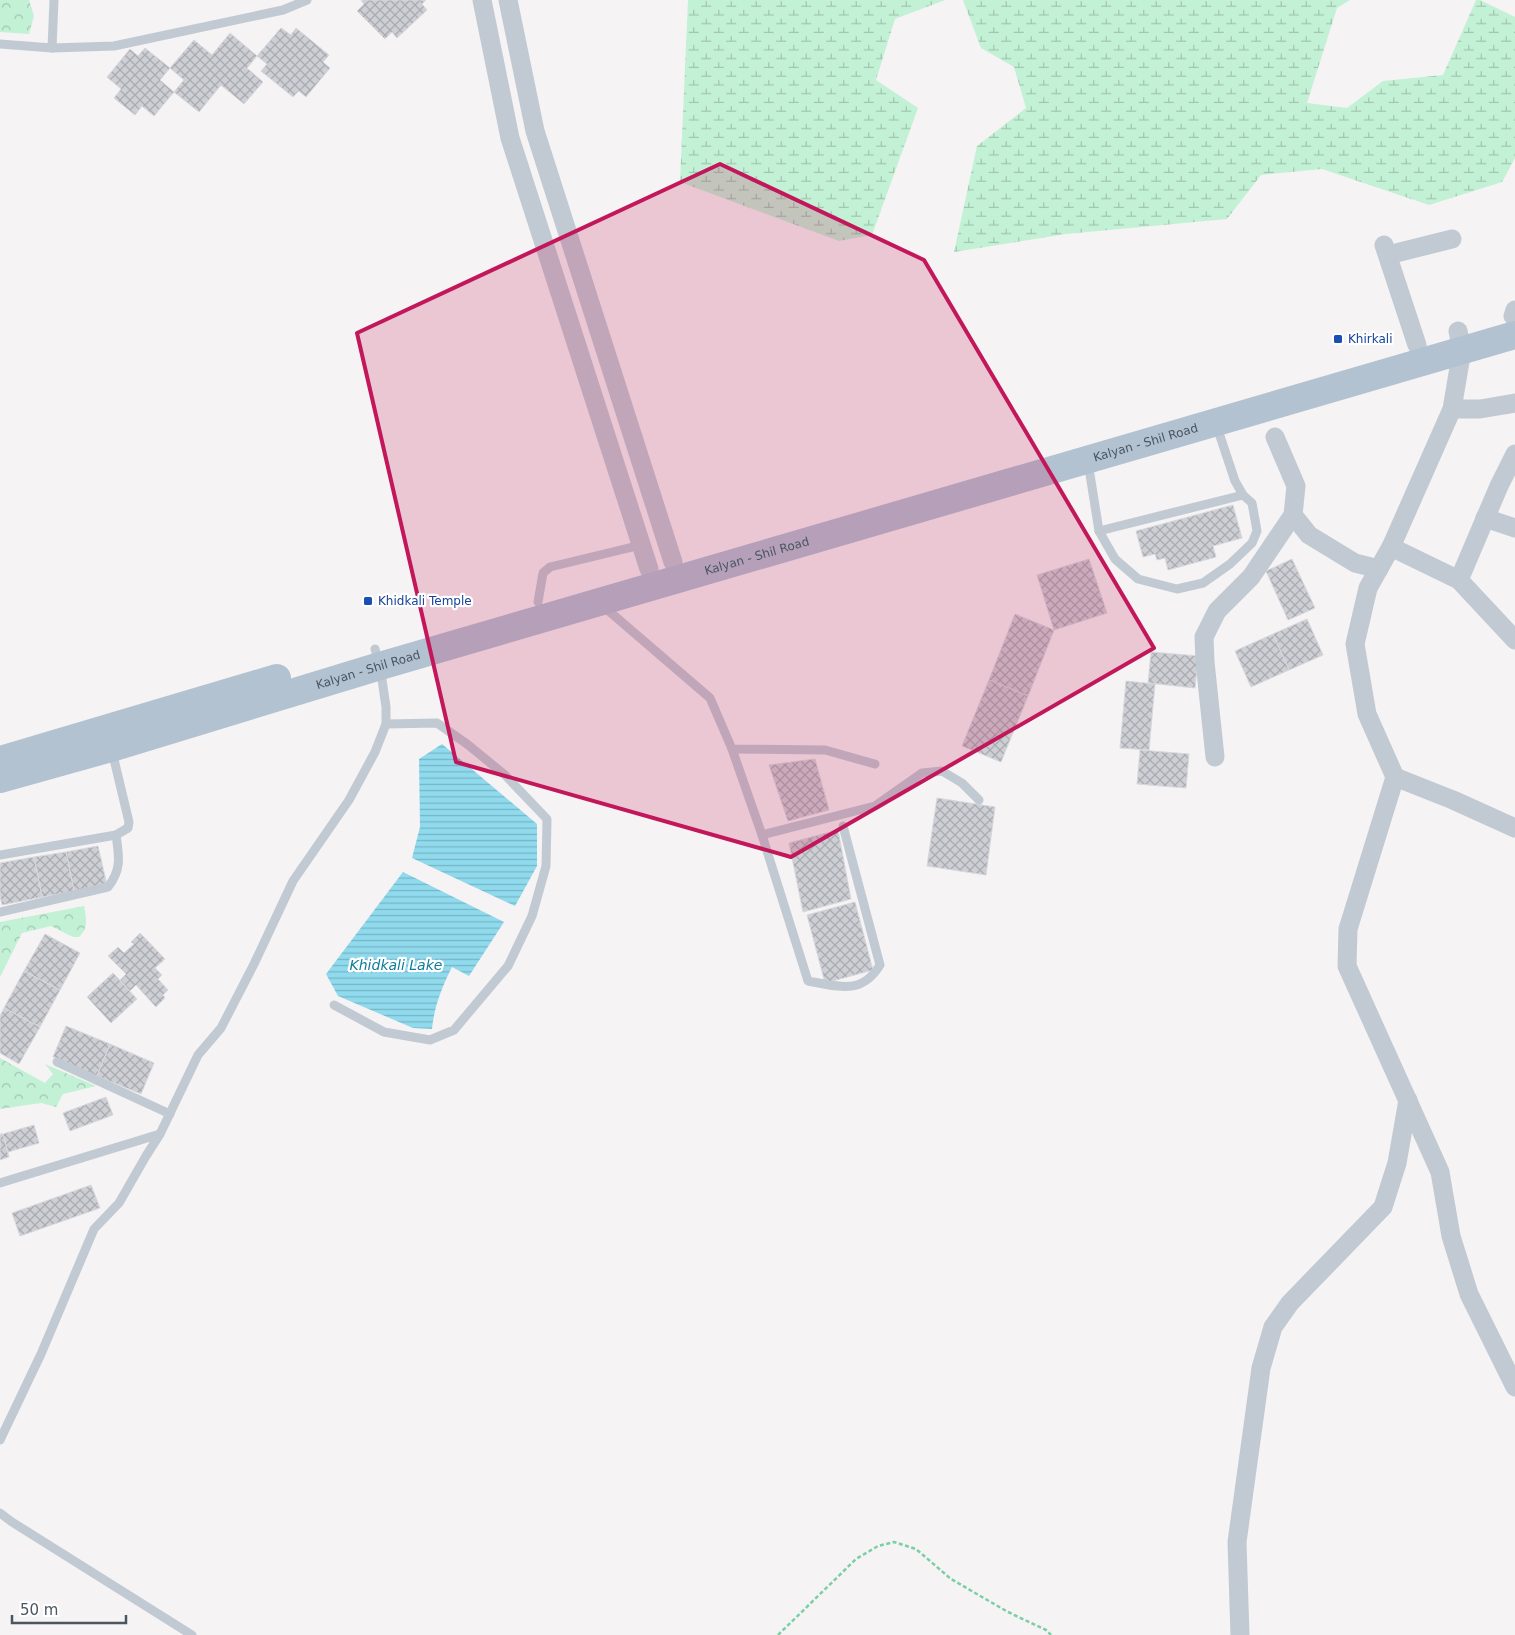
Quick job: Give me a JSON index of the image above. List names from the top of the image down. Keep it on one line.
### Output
{"streets":{"main road":["Kalyan - Shil Road"]},"water":["Khidkali Lake"],"places":{"transit":["Khirkali","Khidkali Temple"]},"scale_bar":"50 m"}
